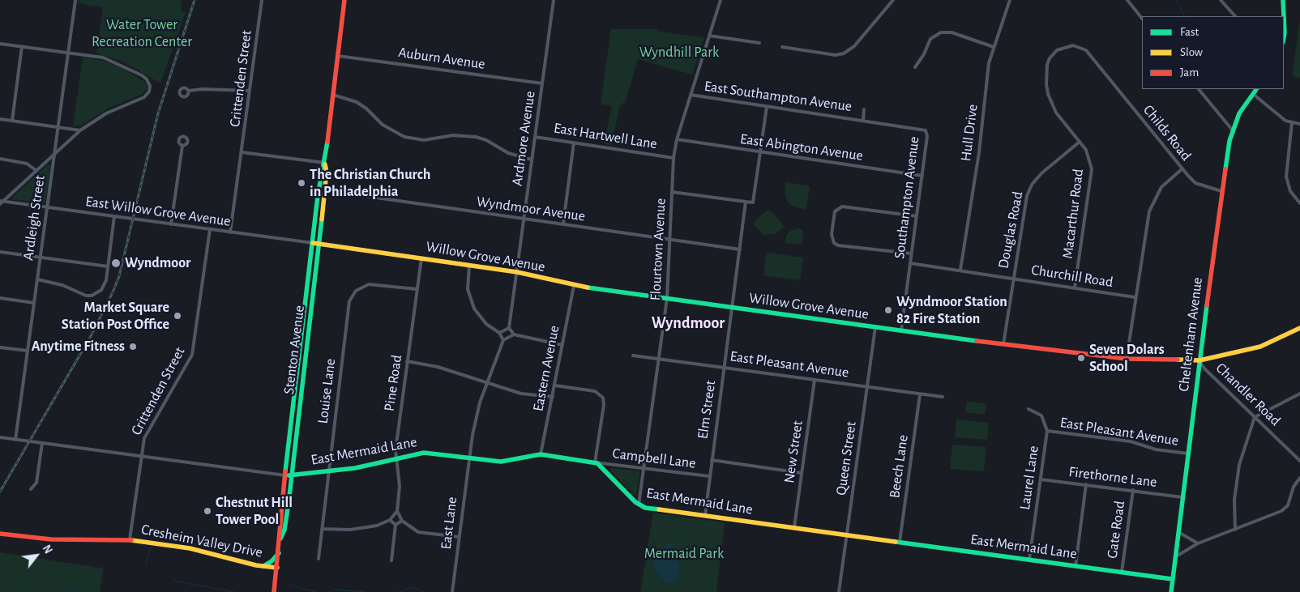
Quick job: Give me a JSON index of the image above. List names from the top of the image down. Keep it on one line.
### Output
{"streets":{"main road":["Willow Grove Avenue","Cheltenham Avenue","Stenton Avenue","East Mermaid Lane","Cresheim Valley Drive"],"street":["Auburn Avenue","Crittenden Street","East Southampton Avenue","Hull Drive","Childs Road","East Hartwell Lane","Ardmore Avenue","East Abington Avenue","Southampton Avenue","Wyndmoor Avenue","East Willow Grove Avenue","Macarthur Road","Ardleigh Street","Douglas Road","Flourtown Avenue","Churchill Road","East Pleasant Avenue","Eastern Avenue","Pine Road","Louise Lane","Chandler Road","Elm Street","New Street","Campbell Lane","Queen Street","Beech Lane","Firethorne Lane","Laurel Lane","East Lane","Gate Road"]},"crossings":[["Auburn Avenue","Ardmore Avenue"],["Auburn Avenue","Stenton Avenue"],["Crittenden Street","East Willow Grove Avenue"],["Crittenden Street","East Mermaid Lane"],["Crittenden Street","Cresheim Valley Drive"],["East Southampton Avenue","Southampton Avenue"],["East Southampton Avenue","Flourtown Avenue"],["Hull Drive","Churchill Road"],["Childs Road","Macarthur Road"],["Childs Road","Cheltenham Avenue"],["East Hartwell Lane","Ardmore Avenue"],["East Hartwell Lane","Flourtown Avenue"],["Ardmore Avenue","Wyndmoor Avenue"],["Ardmore Avenue","Willow Grove Avenue"],["East Abington Avenue","Southampton Avenue"],["East Abington Avenue","Flourtown Avenue"],["Southampton Avenue","Willow Grove Avenue"],["Southampton Avenue","Churchill Road"],["Wyndmoor Avenue","Flourtown Avenue"],["Wyndmoor Avenue","Stenton Avenue"],["Wyndmoor Avenue","Elm Street"],["East Willow Grove Avenue","Ardleigh Street"],["East Willow Grove Avenue","Willow Grove Avenue"],["East Willow Grove Avenue","Stenton Avenue"],["Macarthur Road","Douglas Road"],["Macarthur Road","Churchill Road"],["Ardleigh Street","East Mermaid Lane"],["Douglas Road","Willow Grove Avenue"],["Douglas Road","Churchill Road"],["Flourtown Avenue","Willow Grove Avenue"],["Flourtown Avenue","East Pleasant Avenue"],["Flourtown Avenue","East Mermaid Lane"],["Flourtown Avenue","Campbell Lane"],["Willow Grove Avenue","Cheltenham Avenue"],["Willow Grove Avenue","Stenton Avenue"],["Willow Grove Avenue","Eastern Avenue"],["Willow Grove Avenue","Pine Road"],["Willow Grove Avenue","Chandler Road"],["Willow Grove Avenue","Elm Street"],["Willow Grove Avenue","Queen Street"],["Cheltenham Avenue","East Pleasant Avenue"],["Cheltenham Avenue","Chandler Road"],["Cheltenham Avenue","East Mermaid Lane"],["Cheltenham Avenue","Firethorne Lane"],["Stenton Avenue","East Mermaid Lane"],["Stenton Avenue","Cresheim Valley Drive"],["East Pleasant Avenue","Elm Street"],["East Pleasant Avenue","New Street"],["East Pleasant Avenue","Queen Street"],["East Pleasant Avenue","Beech Lane"],["East Pleasant Avenue","Laurel Lane"],["Eastern Avenue","East Mermaid Lane"],["Pine Road","Louise Lane"],["Pine Road","East Mermaid Lane"],["Louise Lane","East Mermaid Lane"],["Elm Street","East Mermaid Lane"],["Elm Street","Campbell Lane"],["East Mermaid Lane","New Street"],["East Mermaid Lane","Campbell Lane"],["East Mermaid Lane","Queen Street"],["East Mermaid Lane","Beech Lane"],["East Mermaid Lane","Laurel Lane"],["East Mermaid Lane","East Lane"],["East Mermaid Lane","Gate Road"],["New Street","Campbell Lane"],["Firethorne Lane","Laurel Lane"],["Firethorne Lane","Gate Road"]],"districts":["Wyndmoor"],"parks":["Water Tower Recreation Center","Wyndhill Park","Mermaid Park"],"places":["The Christian Church in Philadelphia","Wyndmoor","Wyndmoor Station 82 Fire Station","Market Square Station Post Office","Anytime Fitness","Seven Dolars School","Chestnut Hill Tower Pool"],"legend":["Fast","Slow","Jam"],"north":"top right"}
